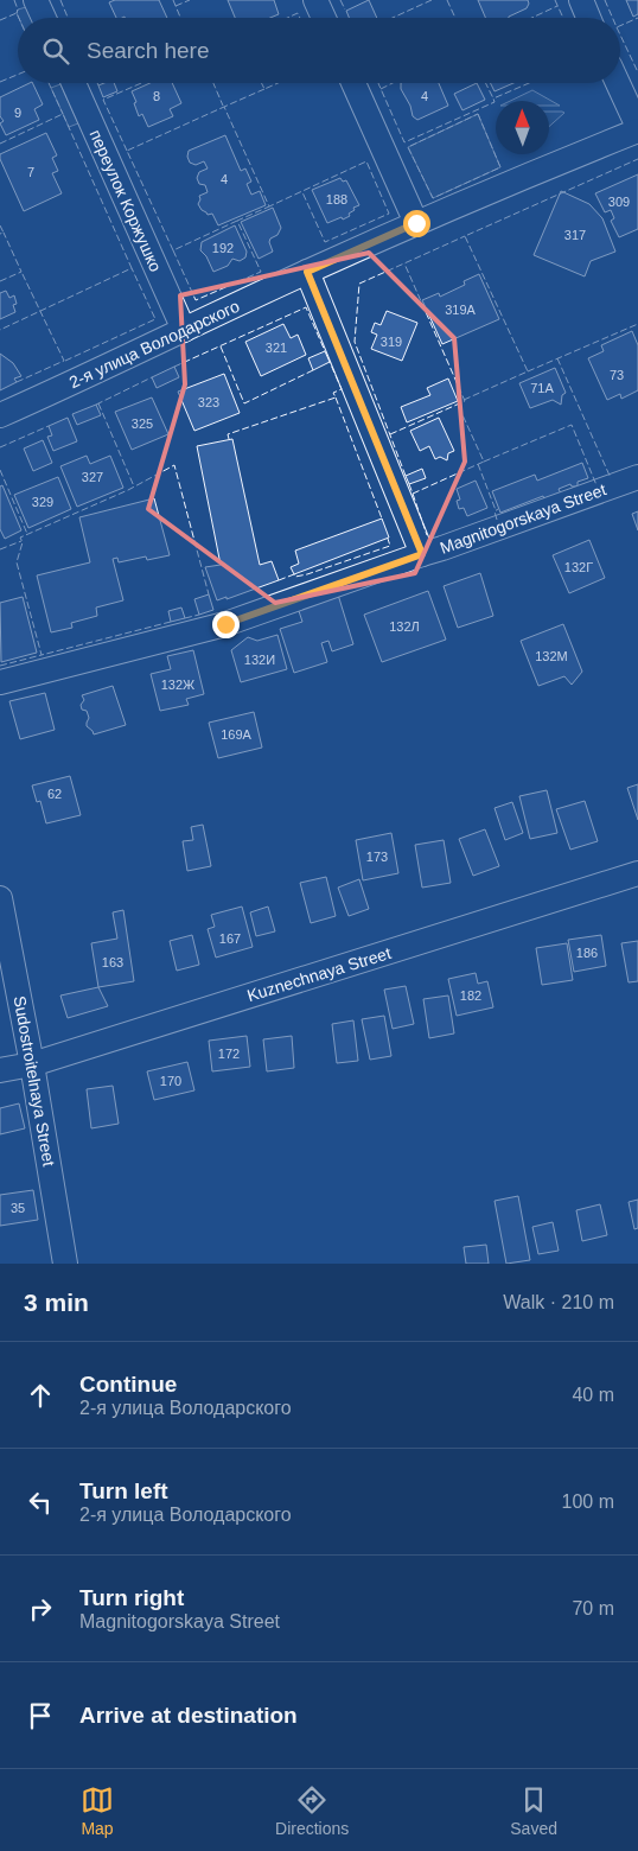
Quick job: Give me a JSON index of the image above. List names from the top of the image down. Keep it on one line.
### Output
{"streets":{"street":["переулок Коржушко","2-я улица Володарского","Magnitogorskaya Street","Kuznechnaya Street","Sudostroitelnaya Street"]},"crossings":[["переулок Коржушко","2-я улица Володарского"],["Kuznechnaya Street","Sudostroitelnaya Street"]],"house_numbers":["8","4","9","7","4","188","309","317","192","319А","319","321","73","71А","323","325","327","329","132Г","132Л","132М","132И","132Ж","169А","62","173","167","186","163","182","172","170","35"],"north":"top","page":{"search":"Search here","heading":["3 min","Walk · 210 m"],"list":[["Continue","2-я улица Володарского","40 m"],["Turn left","2-я улица Володарского","100 m"],["Turn right","Magnitogorskaya Street","70 m"],"Arrive at destination"],"nav":["Map","Directions","Saved"]}}
